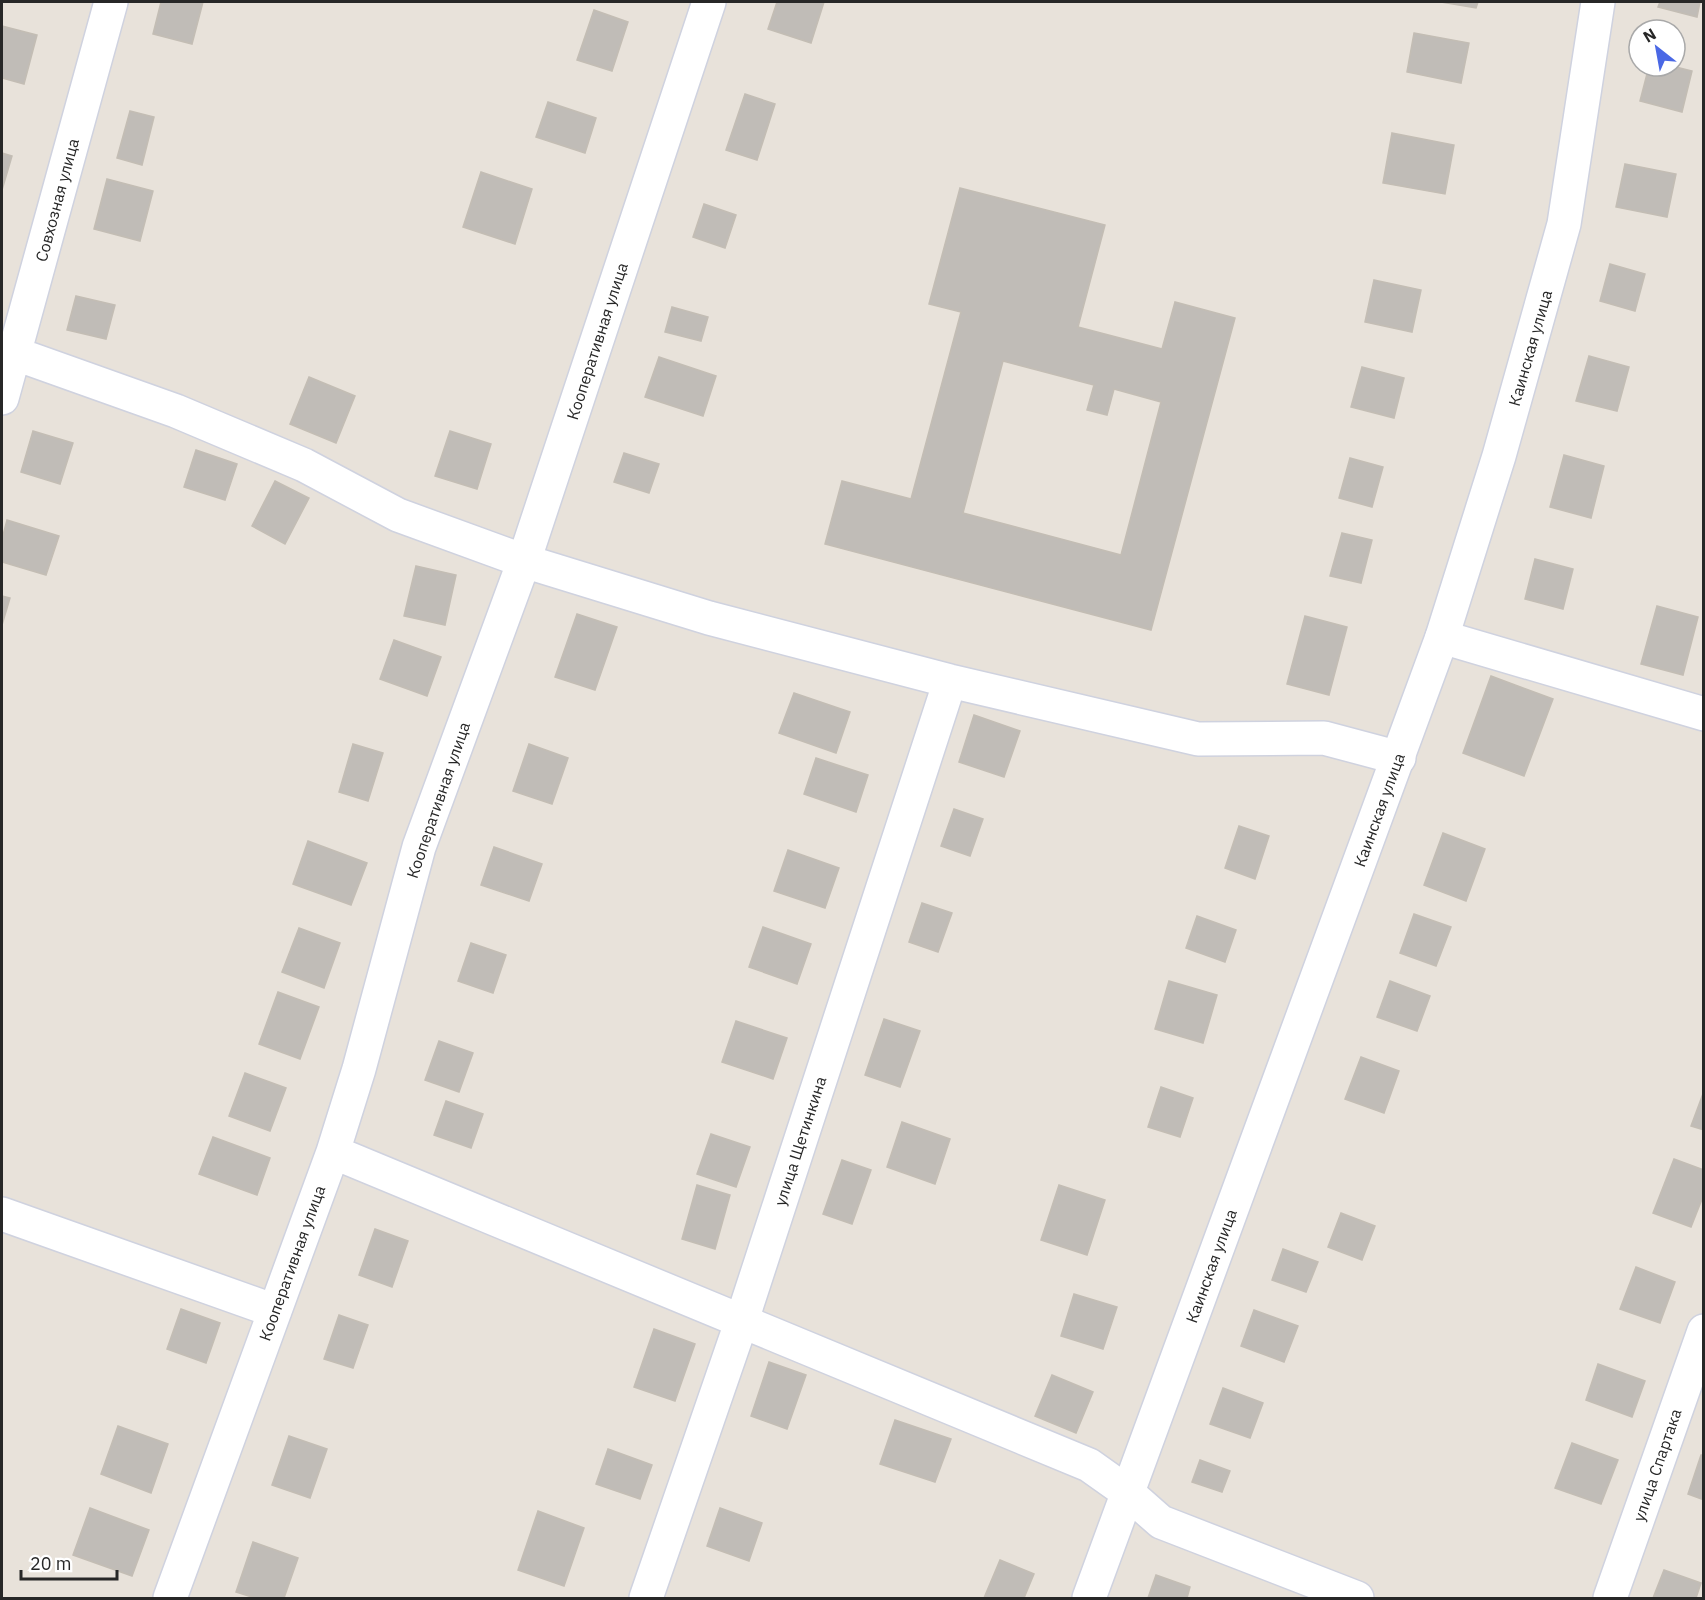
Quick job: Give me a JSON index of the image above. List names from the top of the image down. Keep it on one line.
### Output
{"streets":{"street":["Совхозная улица","Кооперативная улица","Каинская улица","улица Щетинкина","улица Спартака"]},"scale_bar":"20 m","north":"top left"}
